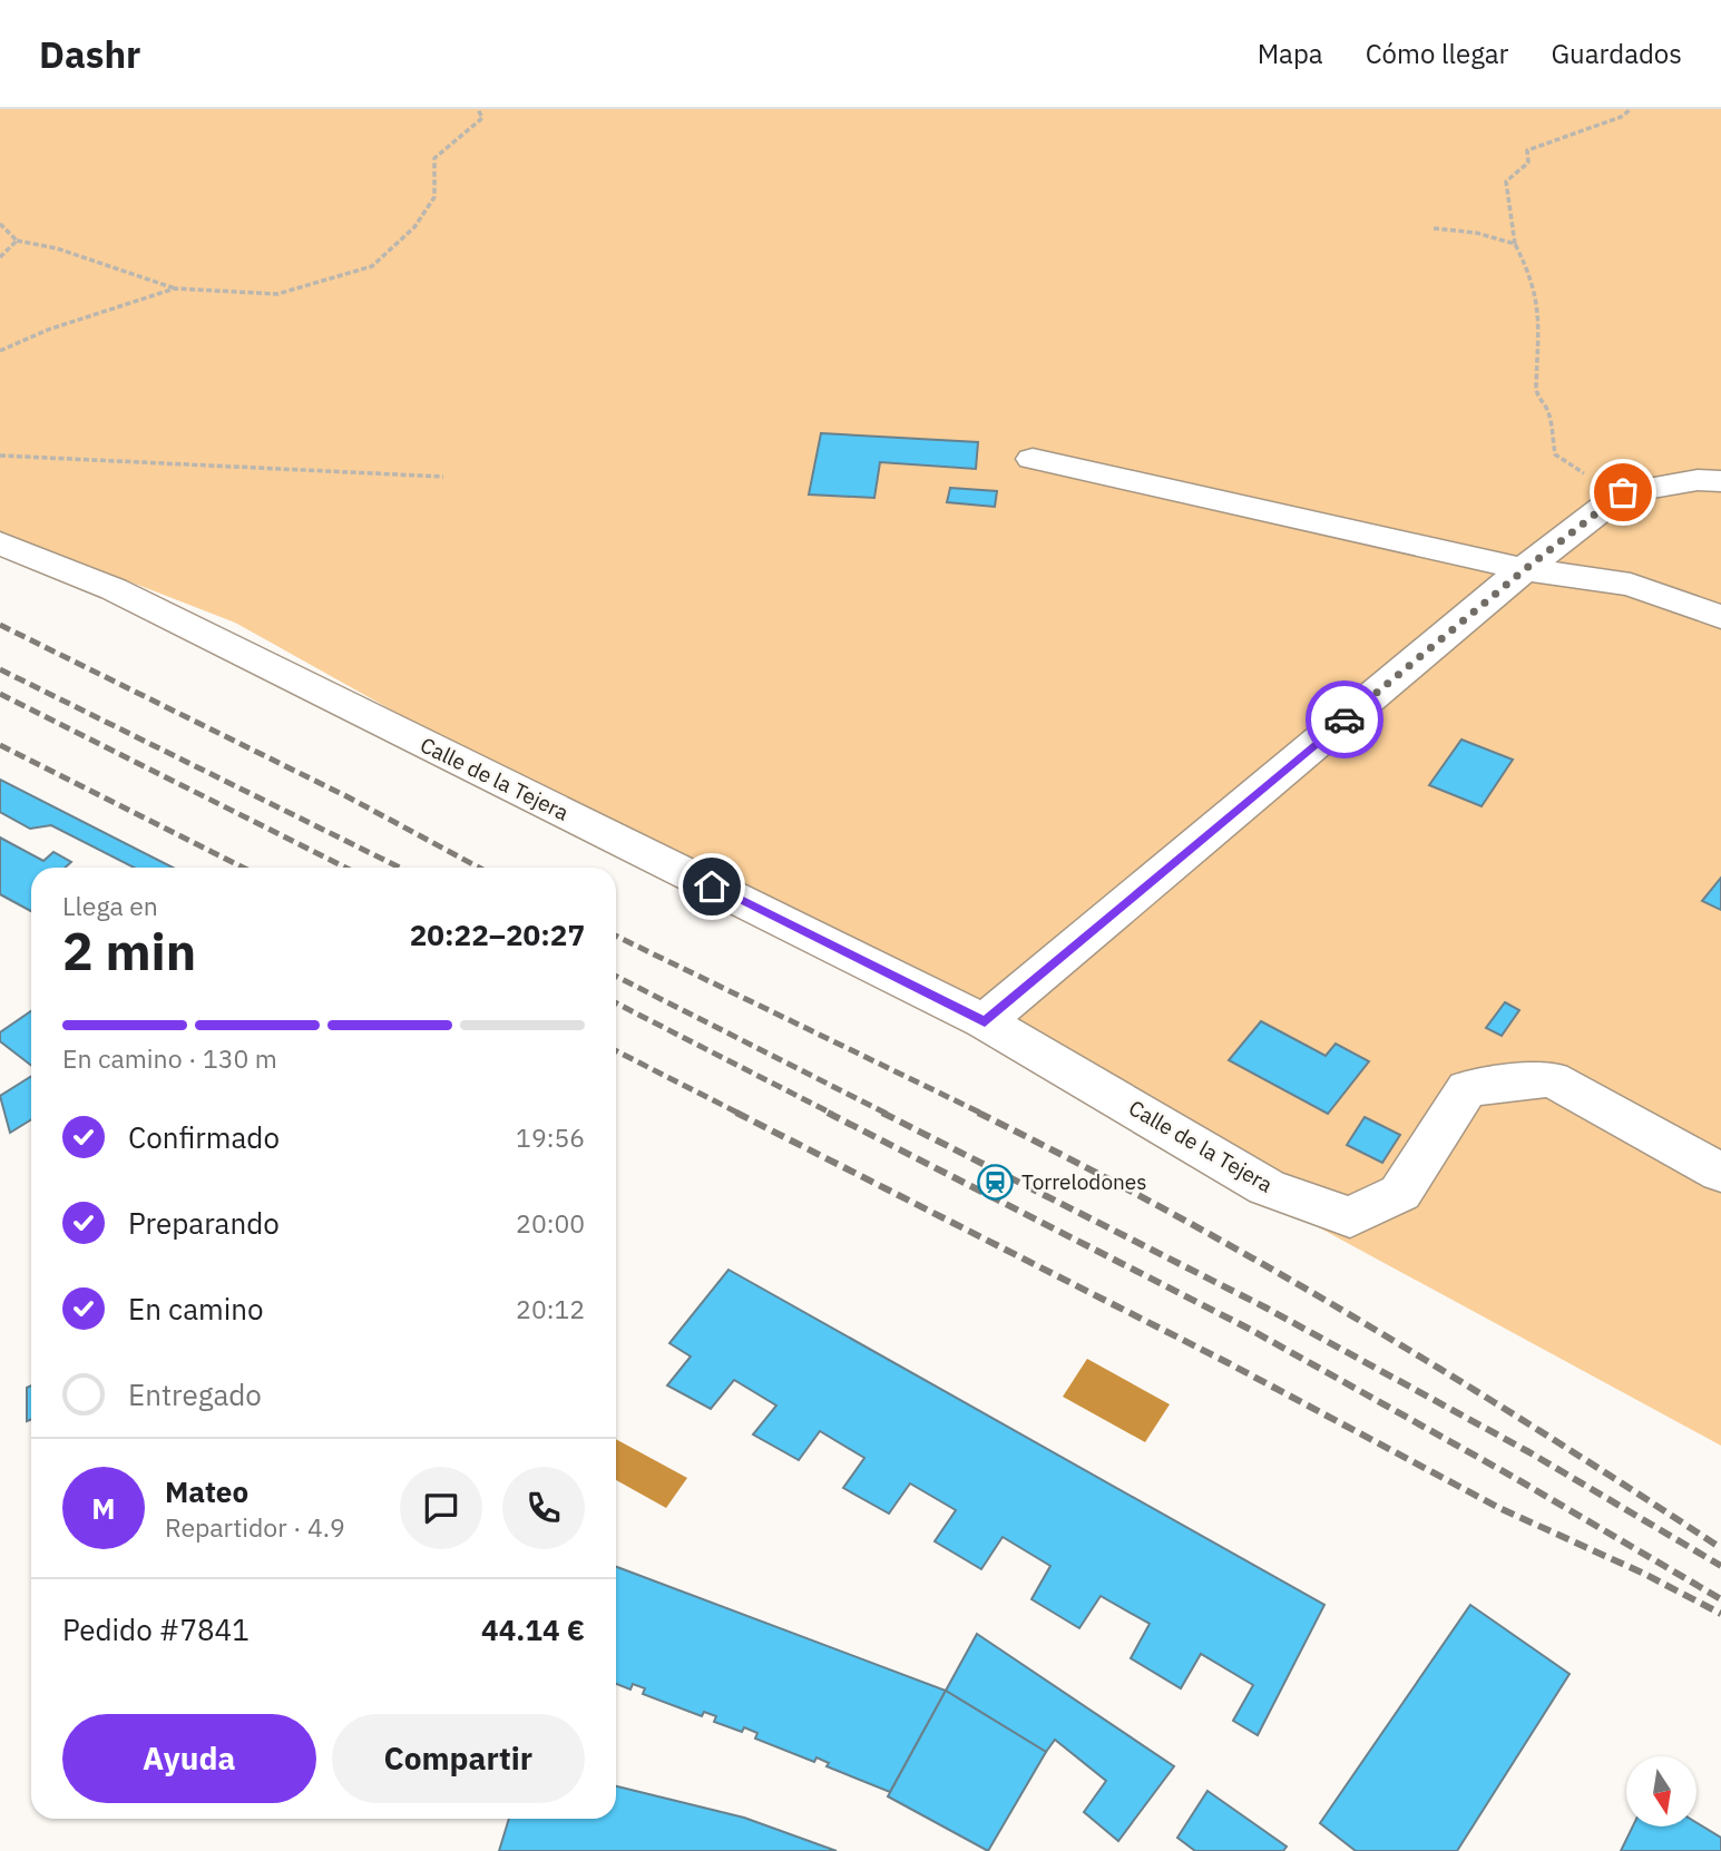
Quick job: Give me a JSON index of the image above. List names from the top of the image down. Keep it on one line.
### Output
{"streets":{"street":["Calle de la Tejera"]},"places":{"station":["Torrelodones"]},"north":"bottom","page":{"header":"Dashr","nav":["Mapa","Cómo llegar","Guardados"],"heading":["2 min","Llega en","20:22–20:27"],"panel":["Mateo","Repartidor · 4.9","Pedido #7841","44.14 €"],"bar":"En camino · 130 m","list":[["Confirmado","19:56"],["Preparando","20:00"],["En camino","20:12"],"Entregado"],"round":"M","buttons":["Ayuda","Compartir"]}}
